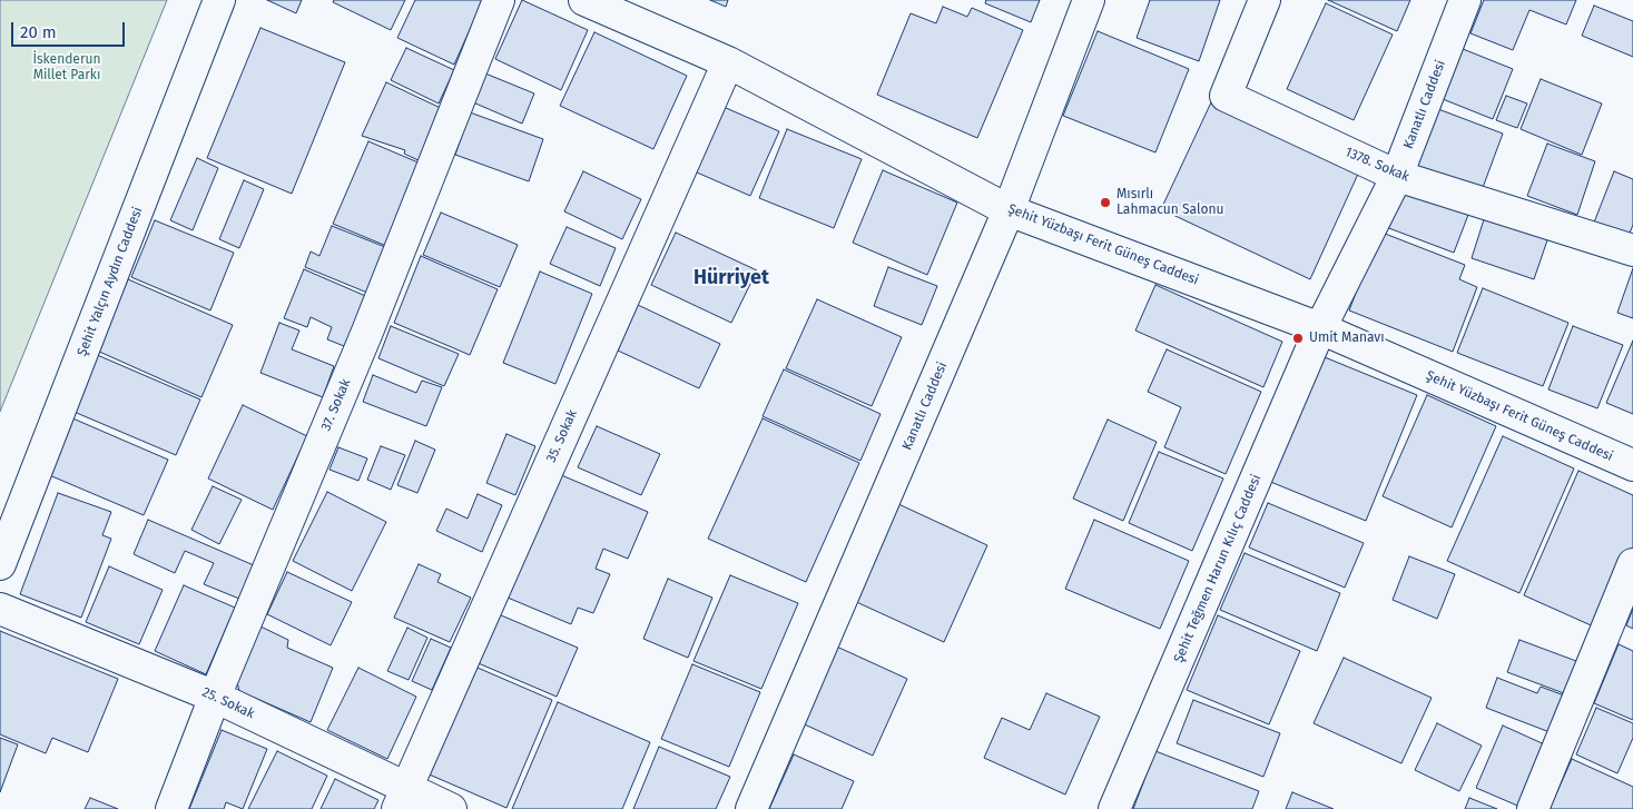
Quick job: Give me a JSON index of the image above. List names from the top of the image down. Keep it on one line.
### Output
{"streets":{"street":["Kanatlı Caddesi","1378. Sokak","Şehit Yüzbaşı Ferit Güneş Caddesi","Şehit Yalçın Aydın Caddesi","37. Sokak","35. Sokak","Şehit Teğmen Harun Kılıç Caddesi","25. Sokak"]},"crossings":[["Kanatlı Caddesi","1378. Sokak"],["Kanatlı Caddesi","Şehit Yüzbaşı Ferit Güneş Caddesi"],["Kanatlı Caddesi","Şehit Teğmen Harun Kılıç Caddesi"],["Şehit Yüzbaşı Ferit Güneş Caddesi","35. Sokak"],["Şehit Yüzbaşı Ferit Güneş Caddesi","Şehit Teğmen Harun Kılıç Caddesi"],["37. Sokak","25. Sokak"],["35. Sokak","25. Sokak"]],"districts":["Hürriyet"],"parks":["İskenderun Millet Parkı"],"places":["Mısırlı Lahmacun Salonu","Umit Manavı"],"scale_bar":"20 m"}
